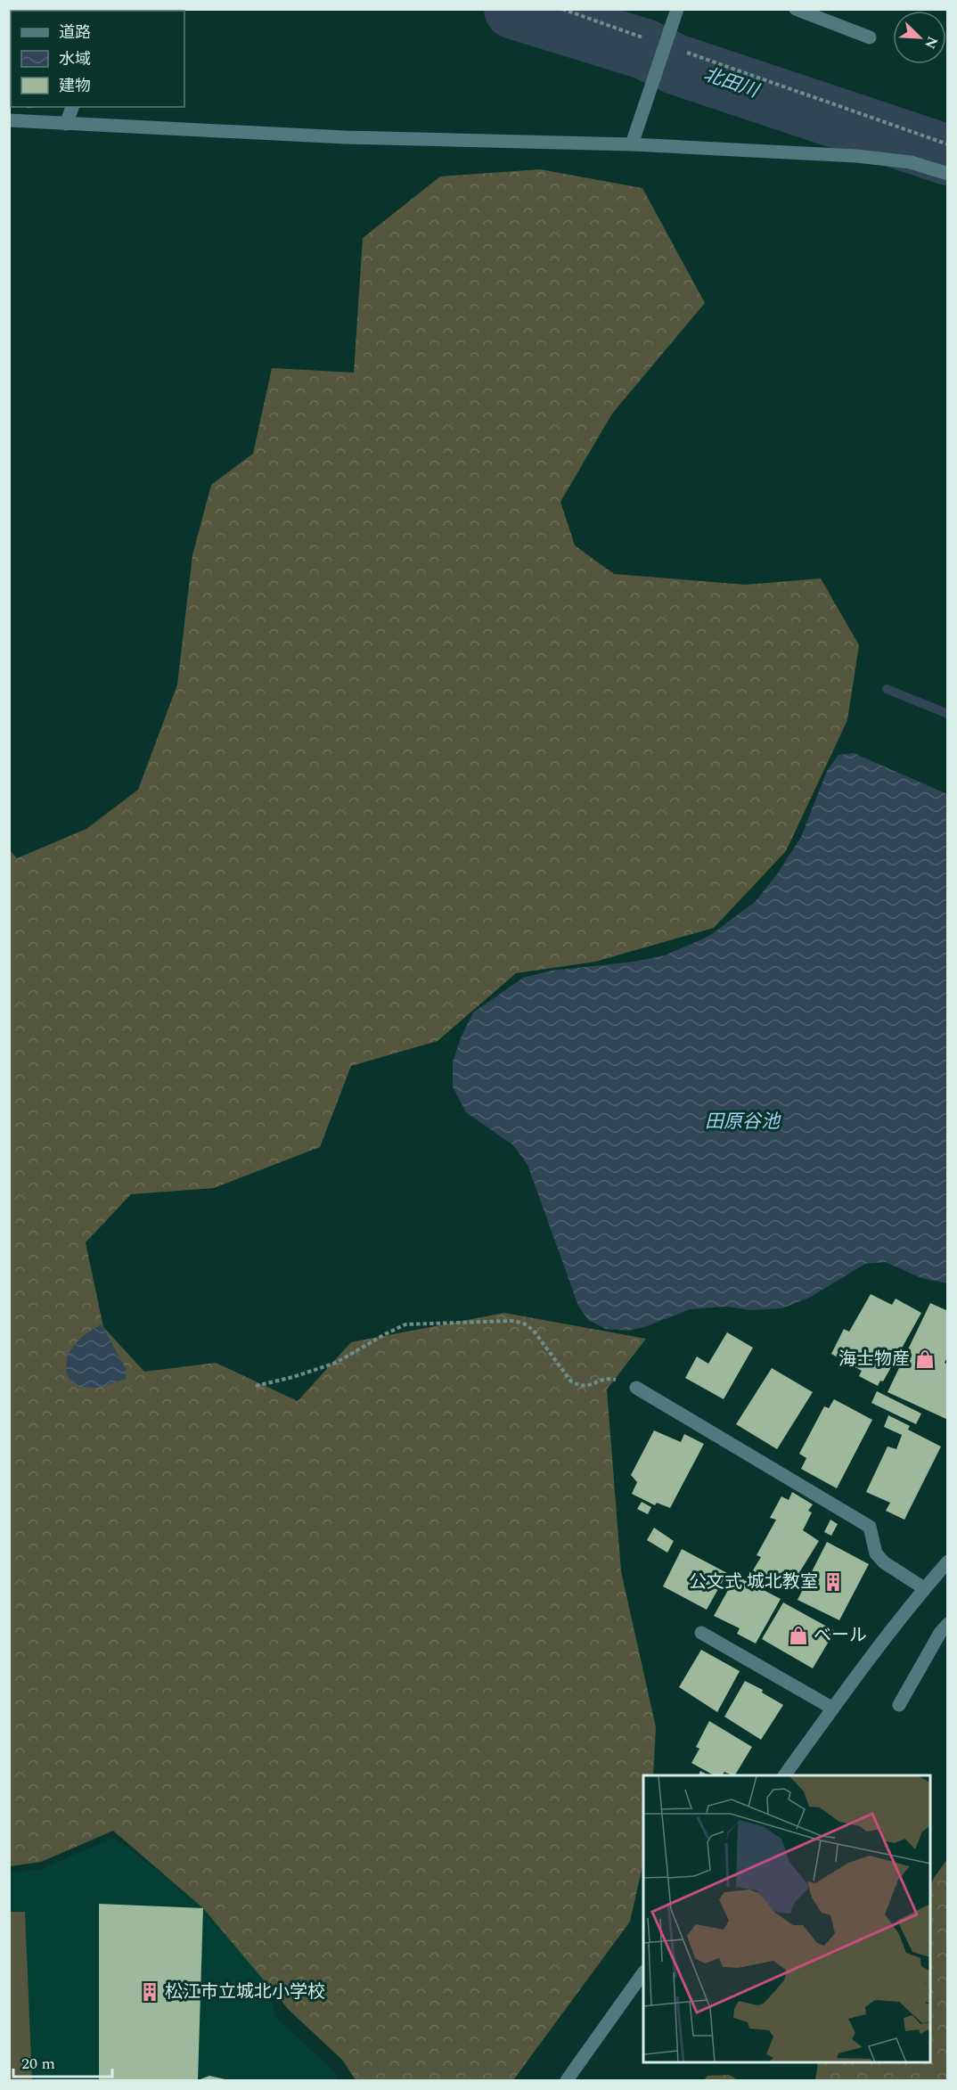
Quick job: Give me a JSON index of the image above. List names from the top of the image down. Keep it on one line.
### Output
{"water":["北田川","田原谷池"],"places":{"shop":["海士物産","ベール"],"building":["公文式 城北教室","松江市立城北小学校"]},"legend":["道路","水域","建物"],"scale_bar":"20 m","north":"bottom right"}
